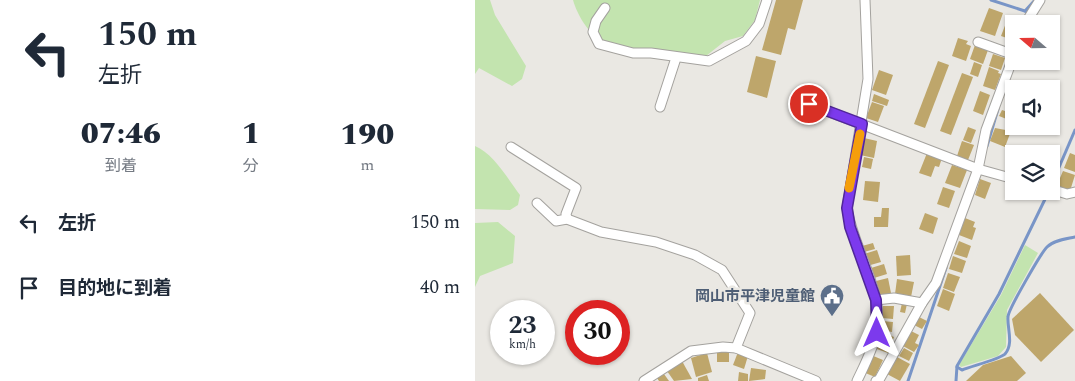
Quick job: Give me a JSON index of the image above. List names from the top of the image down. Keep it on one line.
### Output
{"places":{"public building":["岡山市平津児童館"]},"north":"left","page":{"turn":["150 m","左折"],"eta":["07:46","到着","1","分","190","m"],"list":[{"name":"左折","value":"150 m"},{"name":"目的地に到着","value":"40 m"}],"speed":"23 km/h","limit":"30"}}
